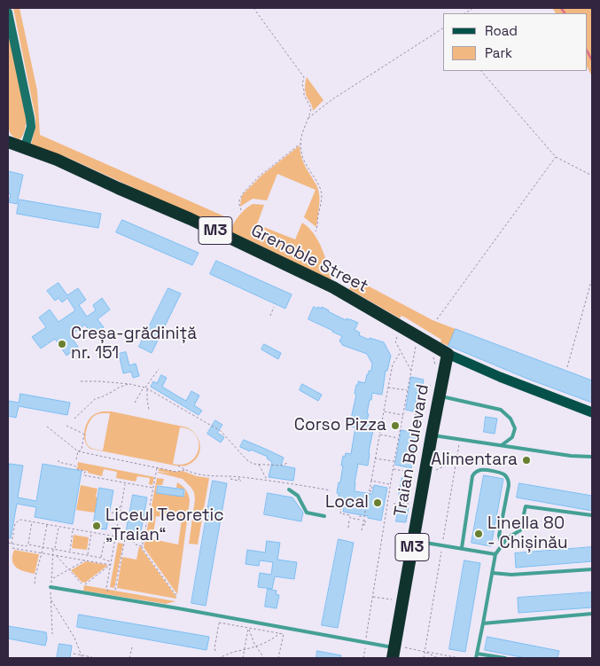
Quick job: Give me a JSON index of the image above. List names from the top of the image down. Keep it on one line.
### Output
{"streets":{"highway":["M3","Grenoble Street","Traian Boulevard"]},"crossings":[["Grenoble Street","Traian Boulevard"]],"places":["Creșa-grădiniță nr. 151","Corso Pizza","Alimentara","Local","Liceul Teoretic „Traian“","Linella 80 - Chișinău"],"legend":["Road","Park"]}
